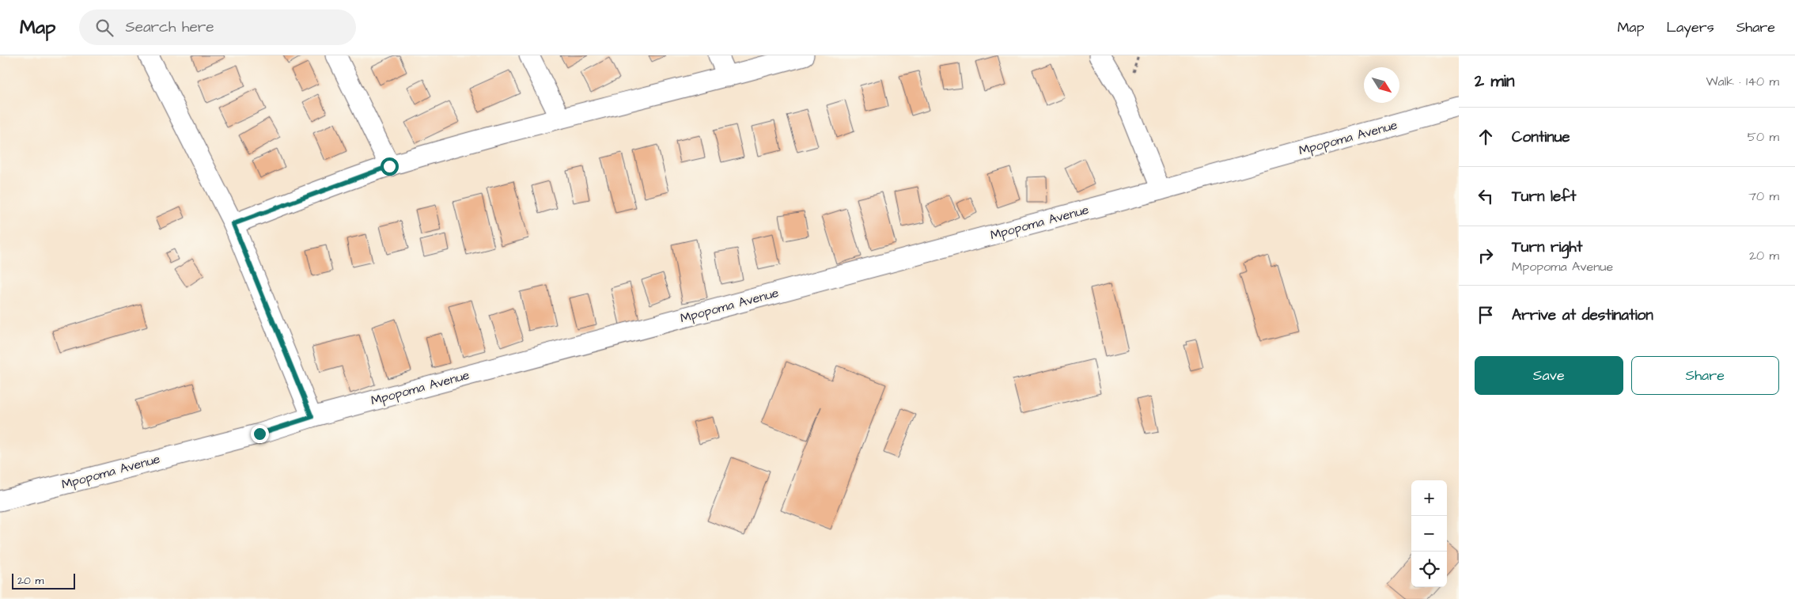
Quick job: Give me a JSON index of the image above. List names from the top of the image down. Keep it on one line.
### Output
{"streets":{"street":["Mpopoma Avenue"]},"scale_bar":"20 m","north":"bottom right","page":{"header":"Map","search":"Search here","nav":["Map","Layers","Share"],"heading":["2 min","Walk · 140 m"],"list":[["Continue","50 m"],["Turn left","70 m"],["Turn right","Mpopoma Avenue","20 m"],"Arrive at destination"],"buttons":["Save","Share"],"map_buttons":["+","−"],"scale":"20 m"}}
